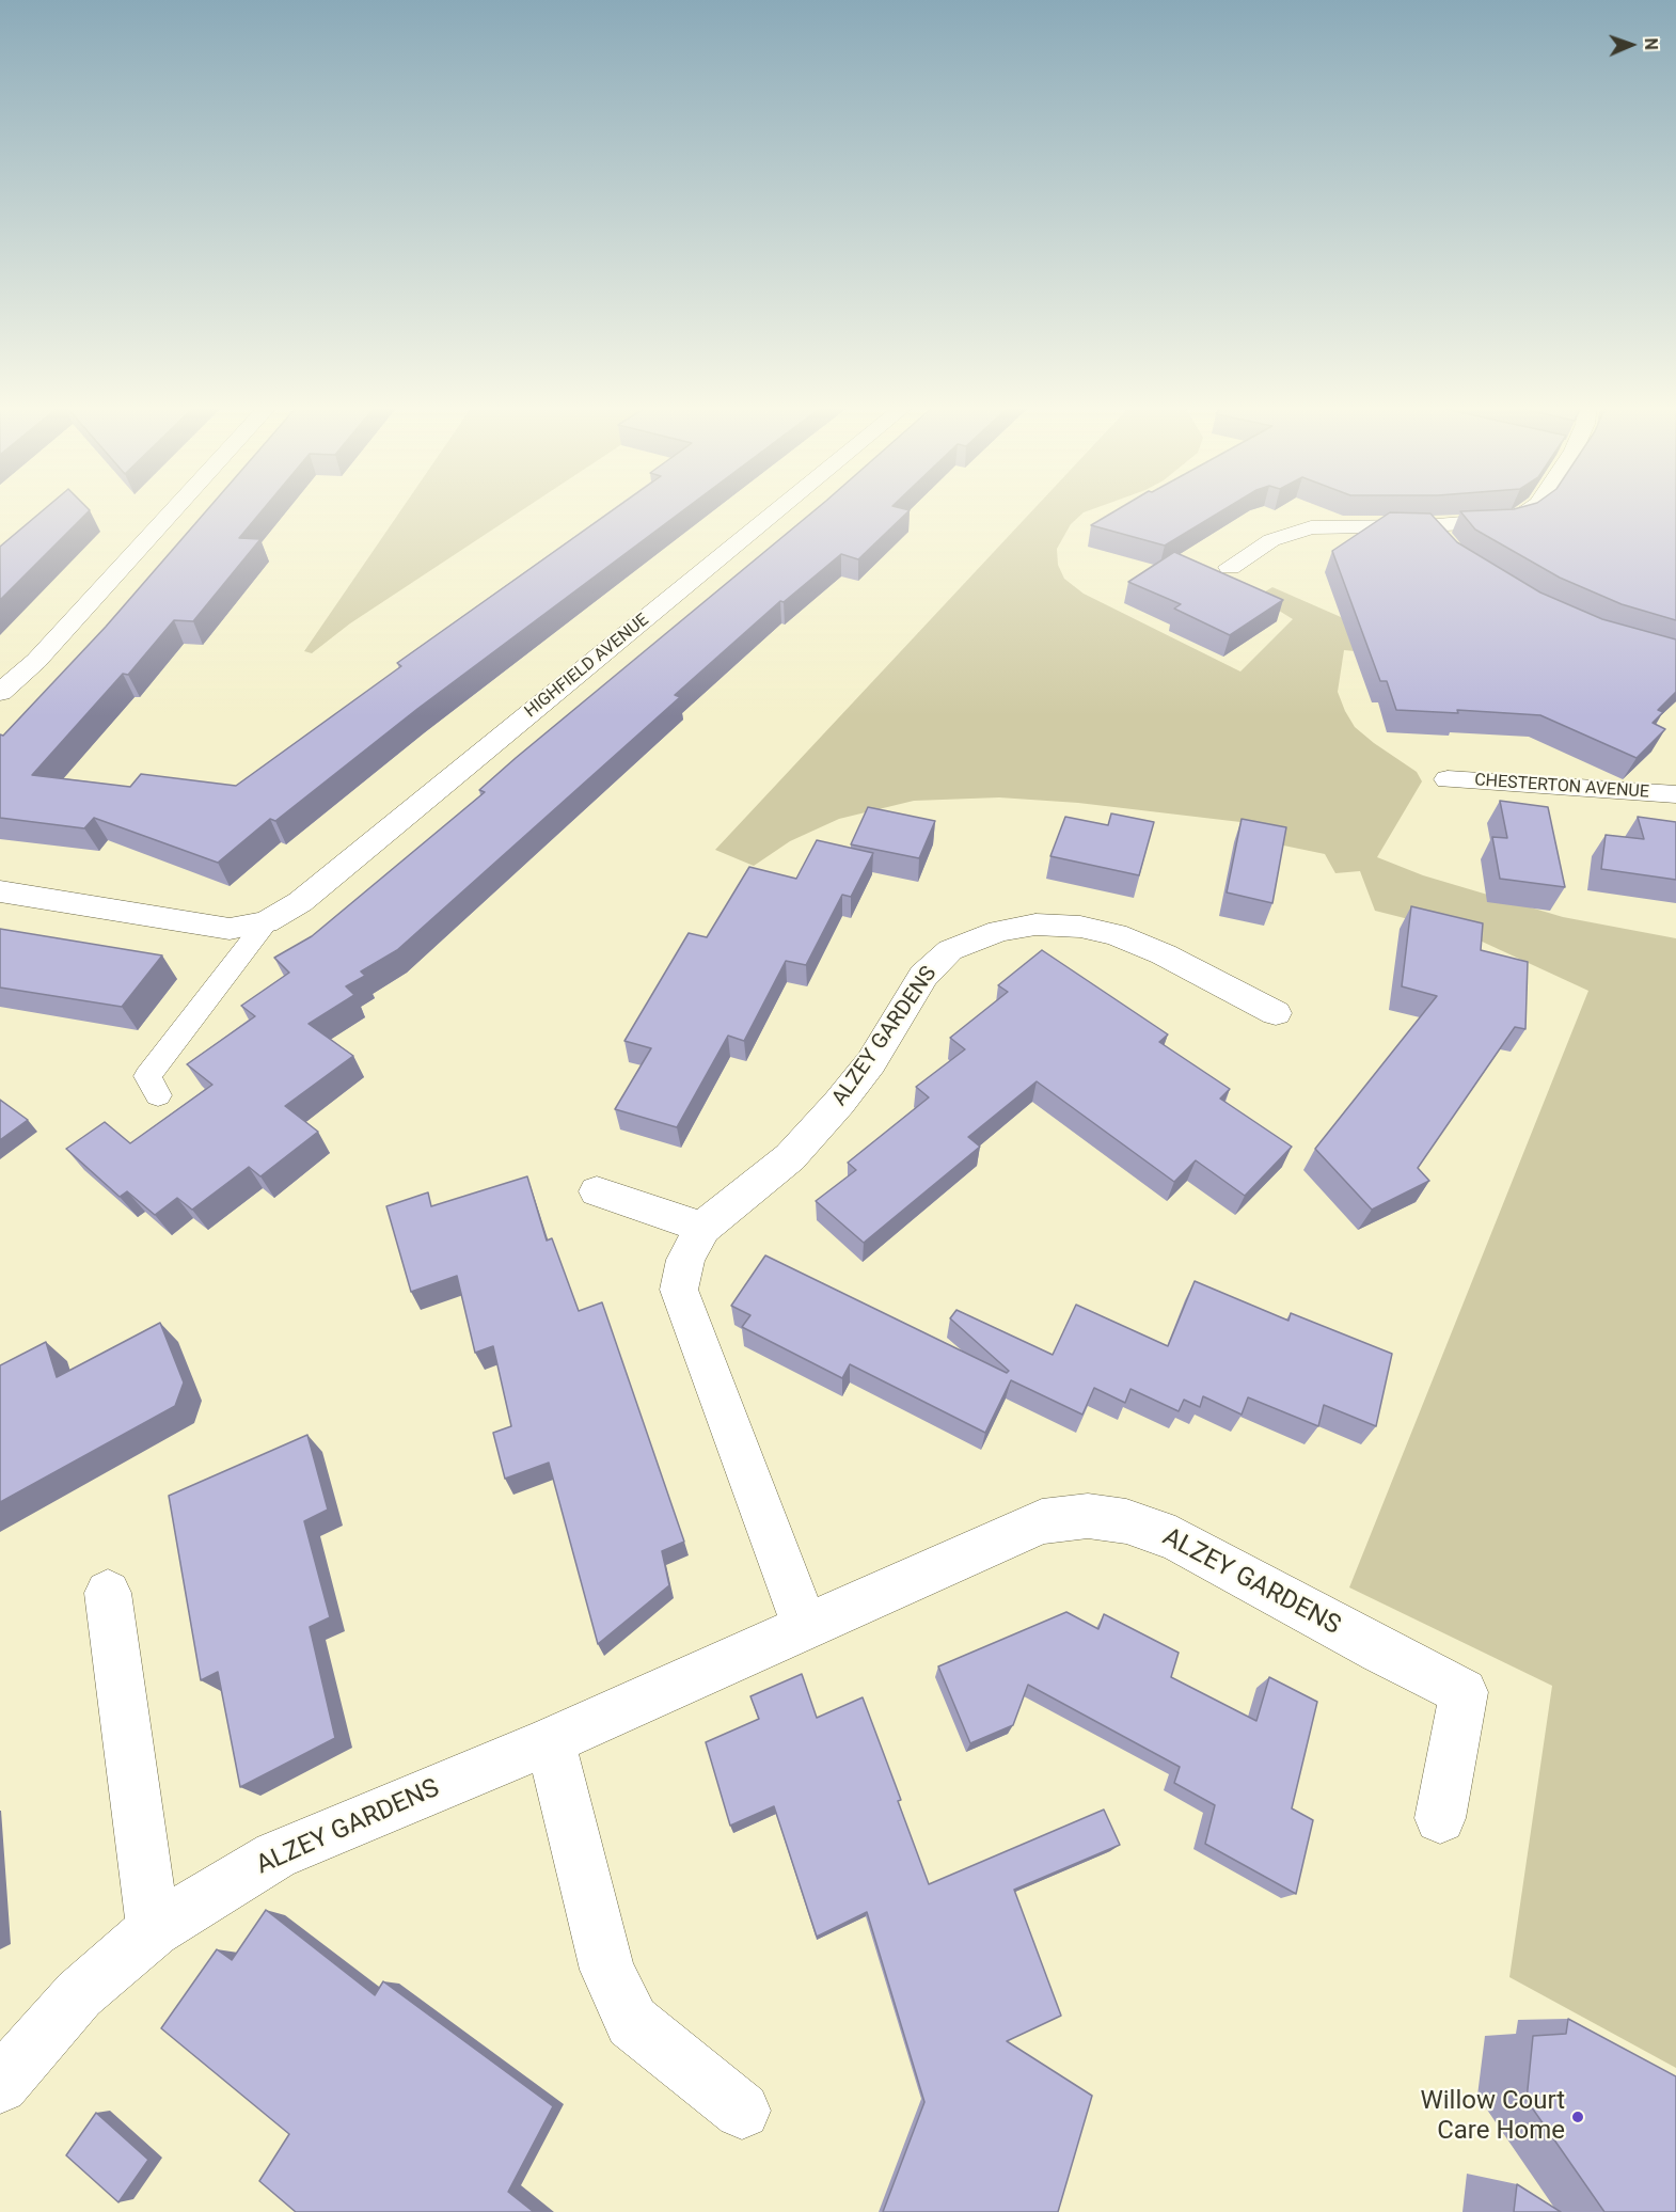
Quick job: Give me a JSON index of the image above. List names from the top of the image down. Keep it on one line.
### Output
{"streets":{"street":["HIGHFIELD AVENUE","CHESTERTON AVENUE","ALZEY GARDENS"]},"places":["Willow Court Care Home"],"north":"right"}
